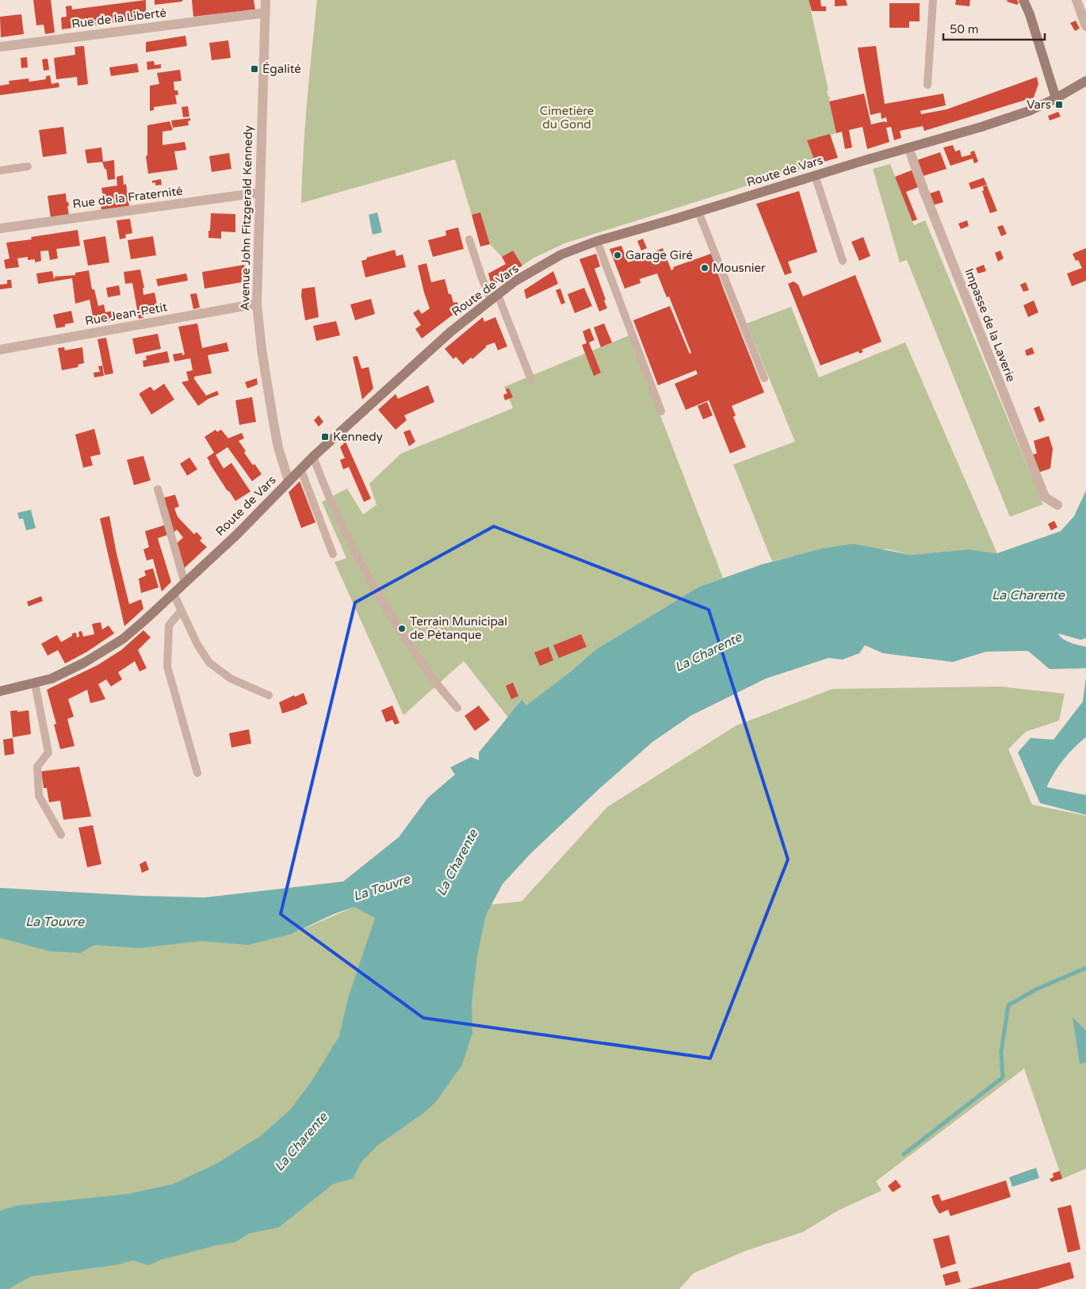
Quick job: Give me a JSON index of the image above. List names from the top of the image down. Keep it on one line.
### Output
{"streets":{"main road":["Route de Vars"],"street":["Rue de la Liberté","Rue de la Fraternité","Avenue John Fitzgerald Kennedy","Rue Jean-Petit","Impasse de la Laverie"]},"crossings":[["Rue de la Liberté","Avenue John Fitzgerald Kennedy"],["Route de Vars","Avenue John Fitzgerald Kennedy"],["Route de Vars","Impasse de la Laverie"],["Rue de la Fraternité","Avenue John Fitzgerald Kennedy"],["Avenue John Fitzgerald Kennedy","Rue Jean-Petit"]],"water":["La Charente","La Touvre"],"parks":["Cimetière du Gond"],"places":{"transit":["Égalité","Vars","Kennedy"],"other":["Garage Giré","Mousnier","Terrain Municipal de Pétanque"]},"scale_bar":"50 m"}
